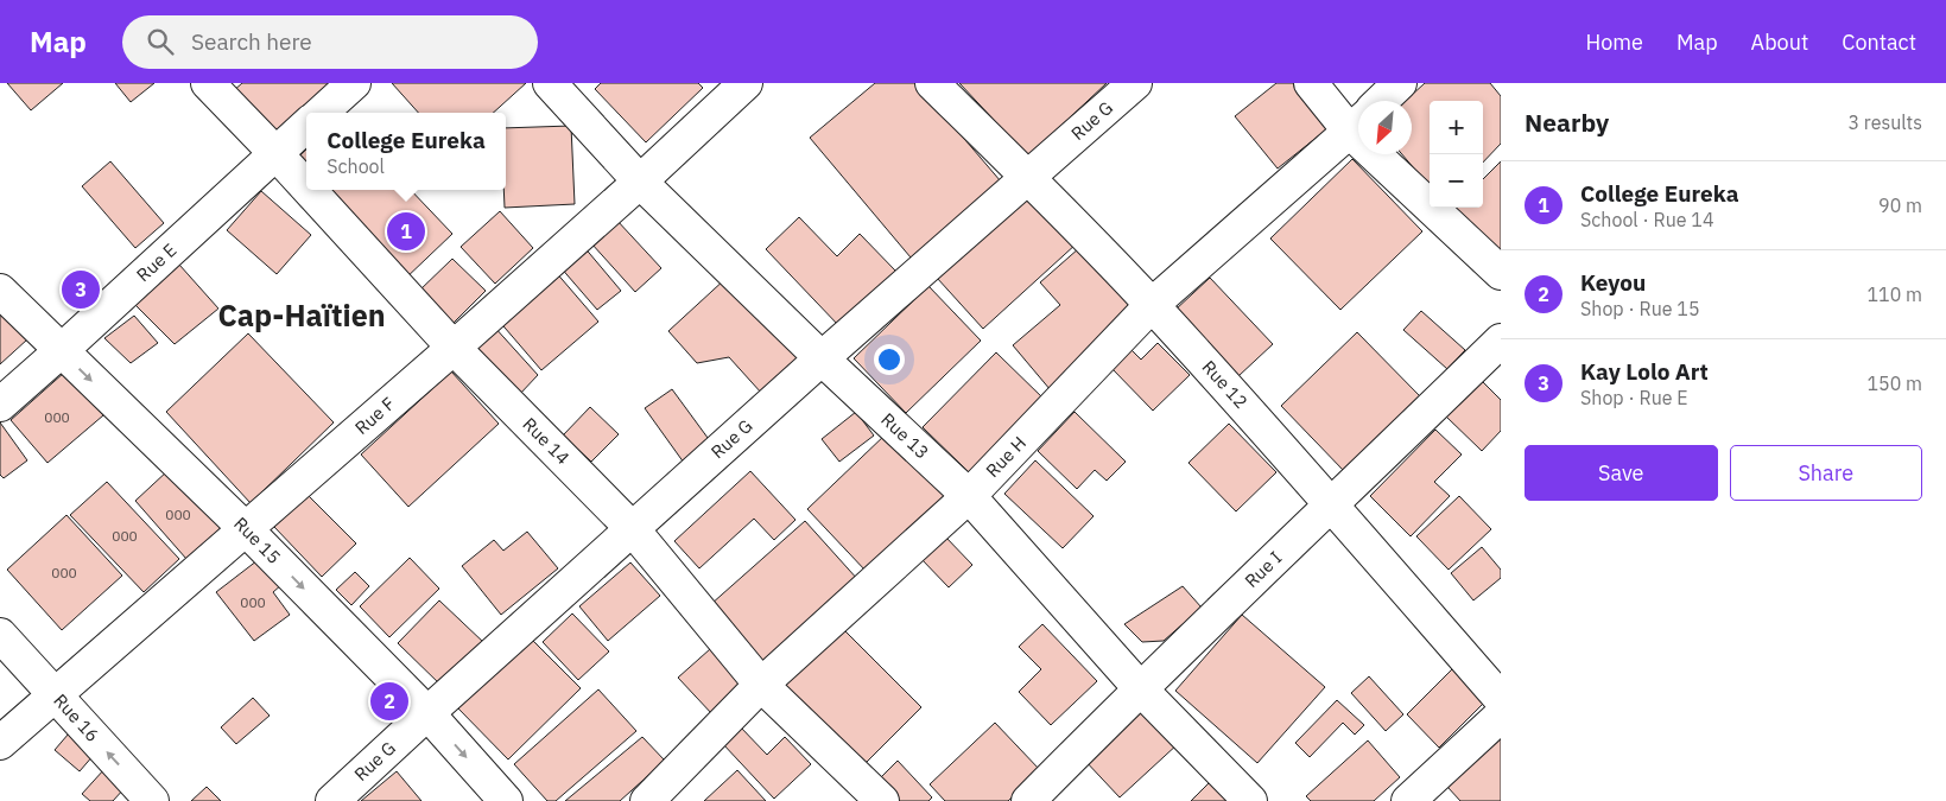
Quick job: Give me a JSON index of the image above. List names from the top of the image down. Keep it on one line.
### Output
{"streets":{"street":["Rue G","Rue E","Rue 12","Rue F","Rue 13","Rue 14","Rue H","Rue 15","Rue I","Rue 16"]},"crossings":[["Rue G","Rue 12"],["Rue G","Rue 13"],["Rue G","Rue 14"],["Rue G","Rue 15"],["Rue E","Rue 14"],["Rue E","Rue 15"],["Rue 12","Rue H"],["Rue 12","Rue I"],["Rue F","Rue 13"],["Rue F","Rue 14"],["Rue F","Rue 15"],["Rue F","Rue 16"],["Rue 13","Rue H"],["Rue 13","Rue I"],["Rue 14","Rue H"]],"one_way":["Rue 15","Rue 16"],"districts":["Cap-Haïtien"],"house_numbers":["000","000","000","000","000"],"north":"bottom left","page":{"header":"Map","search":"Search here","nav":["Home","Map","About","Contact"],"heading":["Nearby","3 results"],"map_buttons":["+","−"],"popup":["College Eureka","School"],"list":[{"mark":"1","name":"College Eureka","note":"School · Rue 14","value":"90 m"},{"mark":"2","name":"Keyou","note":"Shop · Rue 15","value":"110 m"},{"mark":"3","name":"Kay Lolo Art","note":"Shop · Rue E","value":"150 m"}],"pins":["1","3","2"],"buttons":["Save","Share"]}}
